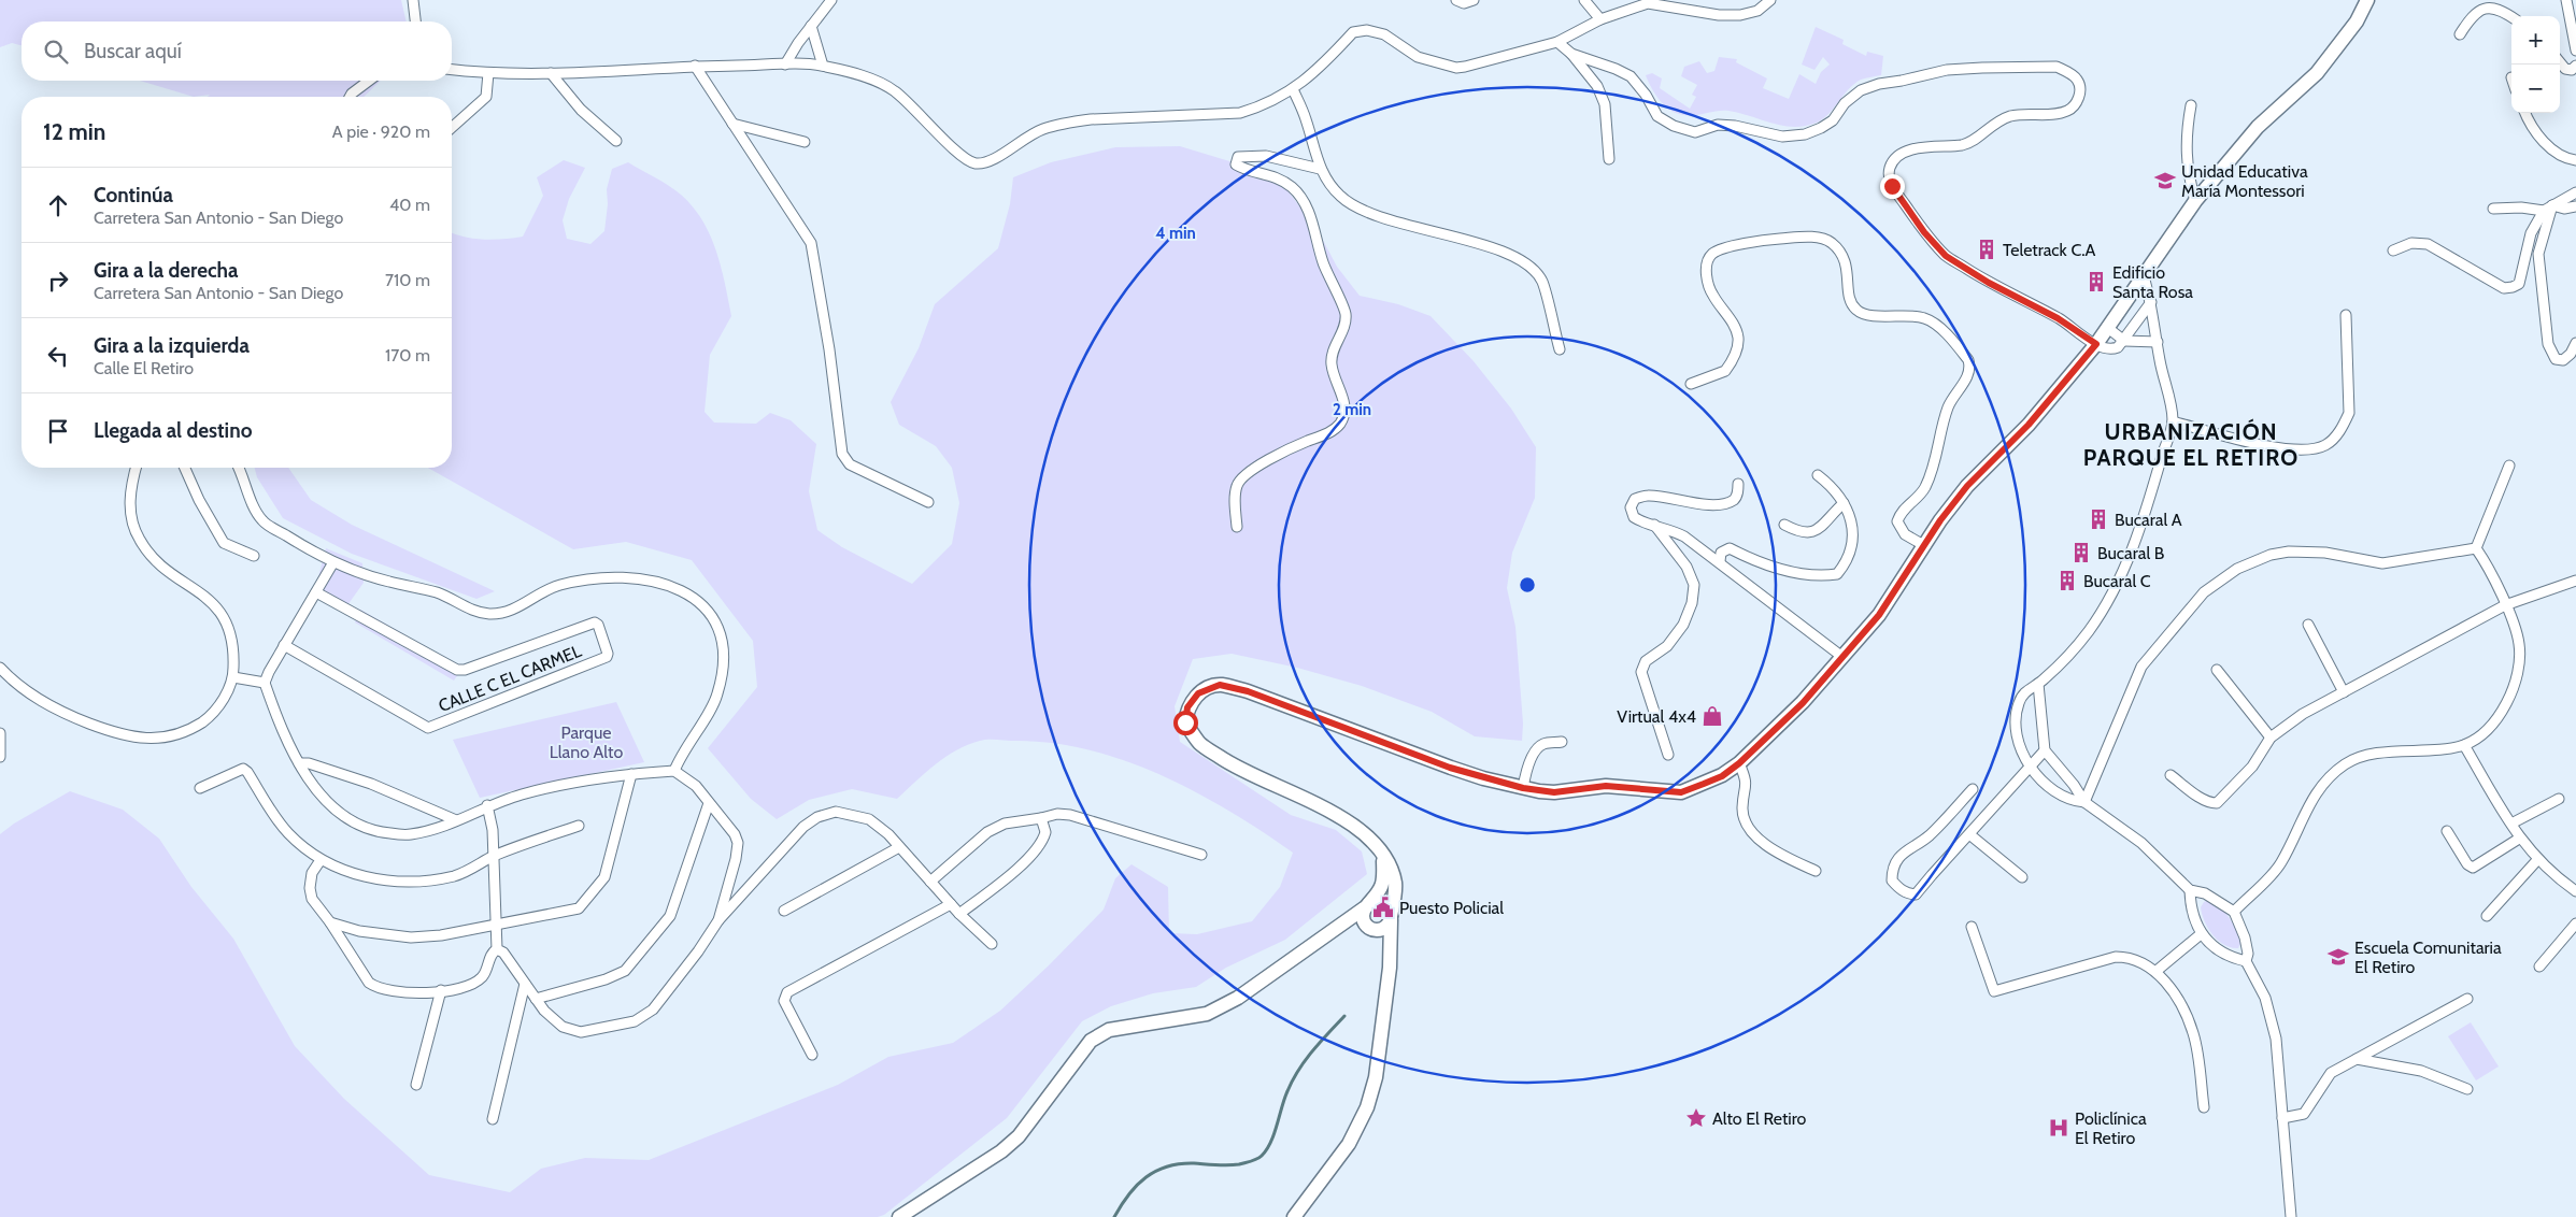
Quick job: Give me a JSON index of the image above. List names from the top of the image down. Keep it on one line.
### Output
{"streets":{"street":["CALLE C EL CARMEL"]},"districts":["URBANIZACIÓN PARQUE EL RETIRO"],"parks":["Parque Llano Alto"],"places":{"school or university":["Unidad Educativa María Montessori","Escuela Comunitaria El Retiro"],"building":["Teletrack C.A","Edificio Santa Rosa","Bucaral A","Bucaral B","Bucaral C"],"shop":["Virtual 4x4"],"public building":["Puesto Policial"],"place":["Alto El Retiro"],"hospital":["Policlínica El Retiro"]},"page":{"map_buttons":["+","−"],"search":"Buscar aquí","heading":["12 min","A pie · 920 m"],"list":[["Continúa","Carretera San Antonio - San Diego","40 m"],["Gira a la derecha","Carretera San Antonio - San Diego","710 m"],["Gira a la izquierda","Calle El Retiro","170 m"],"Llegada al destino"]},"rings":["4 min","2 min"]}
